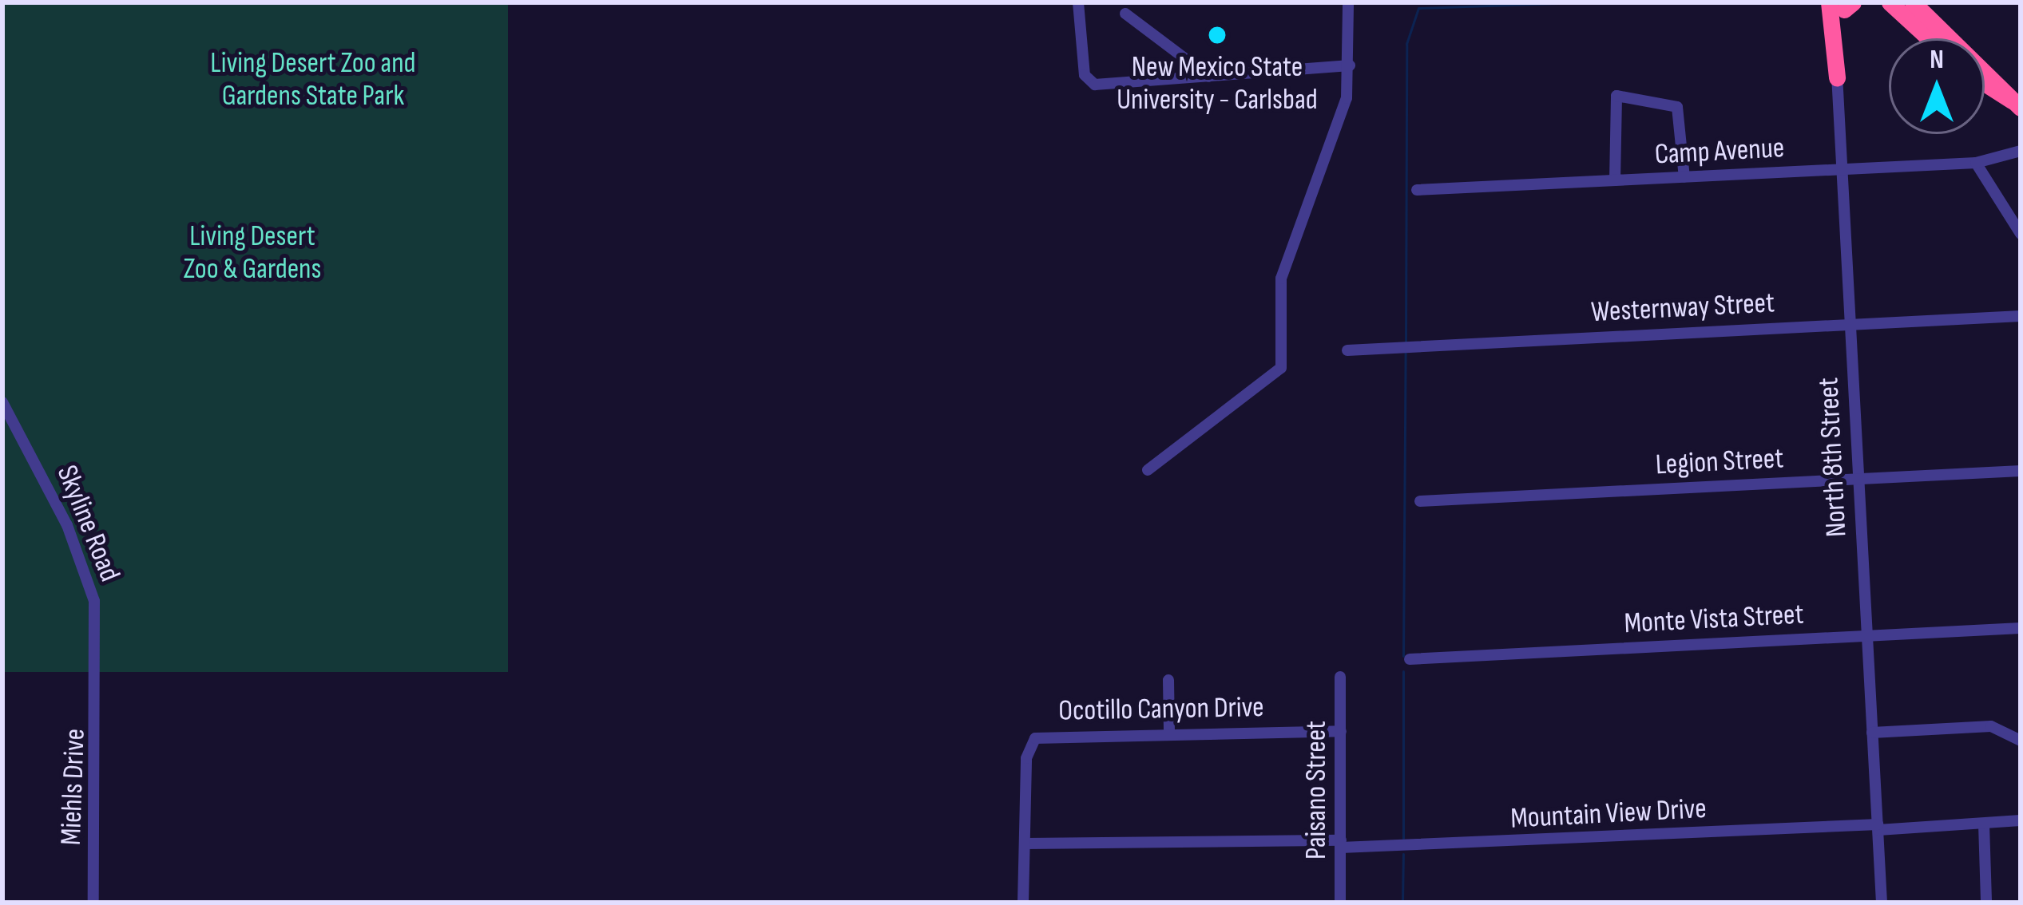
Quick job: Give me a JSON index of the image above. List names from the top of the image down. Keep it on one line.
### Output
{"streets":{"street":["Camp Avenue","Westernway Street","North 8th Street","Legion Street","Skyline Road","Monte Vista Street","Ocotillo Canyon Drive","Miehls Drive","Paisano Street","Mountain View Drive"]},"crossings":[["Camp Avenue","North 8th Street"],["Westernway Street","North 8th Street"],["North 8th Street","Legion Street"],["North 8th Street","Monte Vista Street"],["North 8th Street","Mountain View Drive"],["Skyline Road","Miehls Drive"],["Ocotillo Canyon Drive","Paisano Street"],["Ocotillo Canyon Drive","Mountain View Drive"],["Paisano Street","Mountain View Drive"]],"parks":["Living Desert Zoo and Gardens State Park","Living Desert Zoo & Gardens"],"places":["New Mexico State University - Carlsbad"],"north":"top"}
